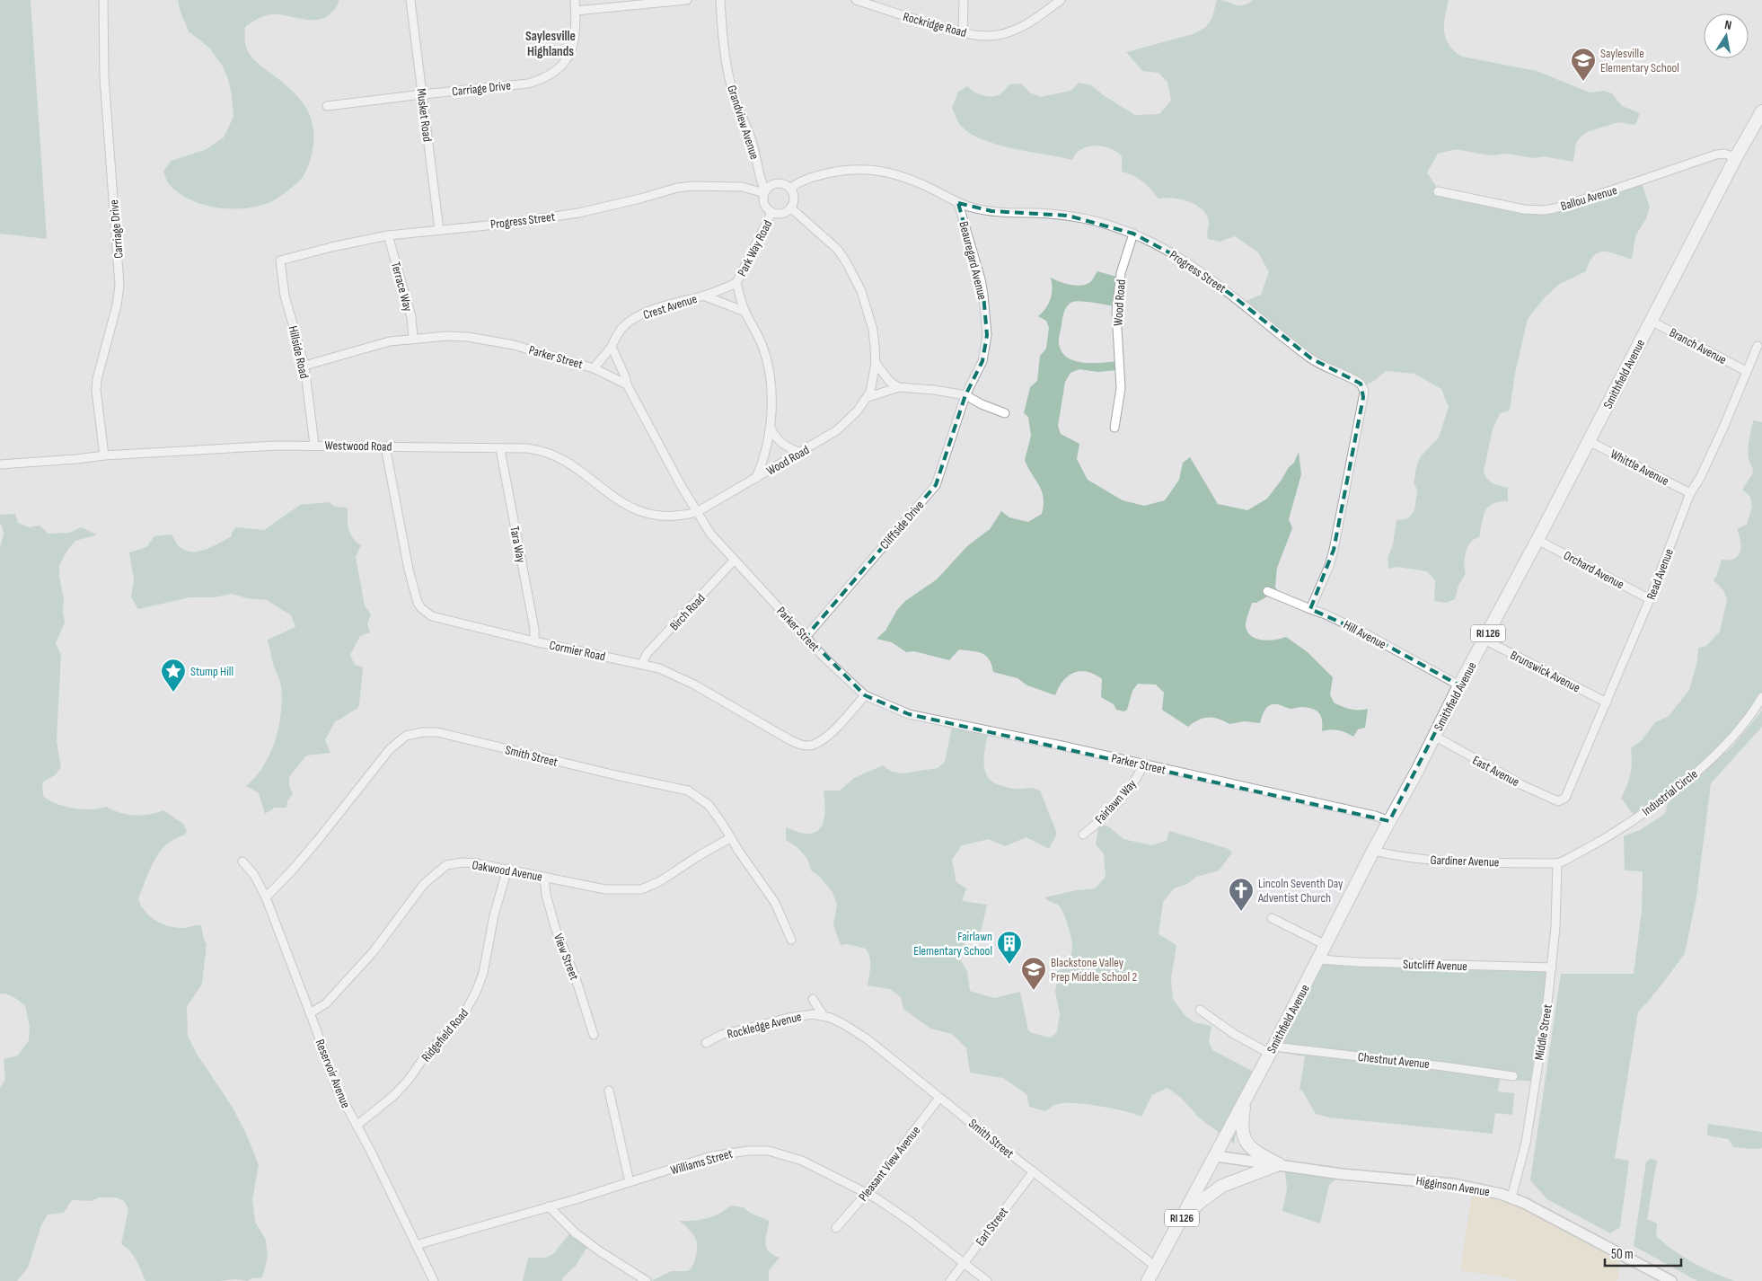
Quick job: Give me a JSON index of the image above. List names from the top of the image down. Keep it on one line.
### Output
{"streets":{"main road":["Smithfield Avenue","RI 126"],"street":["Rockridge Road","Carriage Drive","Musket Road","Grandview Avenue","Ballou Avenue","Progress Street","Park Way Road","Beauregard Avenue","Terrace Way","Wood Road","Crest Avenue","Branch Avenue","Hillside Road","Parker Street","Westwood Road","Whittle Avenue","Cliffside Drive","Tara Way","Orchard Avenue","Read Avenue","Birch Road","Hill Avenue","Cormier Road","Brunswick Avenue","Smith Street","East Avenue","Industrial Circle","Fairlawn Way","Gardiner Avenue","Oakwood Avenue","View Street","Sutcliff Avenue","Rockledge Avenue","Middle Street","Ridgefield Road","Chestnut Avenue","Reservoir Avenue","Williams Street","Pleasant View Avenue","Higginson Avenue","Earl Street"]},"crossings":[["Carriage Drive","Musket Road"],["Carriage Drive","Westwood Road"],["Musket Road","Progress Street"],["Grandview Avenue","Progress Street"],["Grandview Avenue","Park Way Road"],["Grandview Avenue","Wood Road"],["Ballou Avenue","Smithfield Avenue"],["Progress Street","Park Way Road"],["Progress Street","Beauregard Avenue"],["Progress Street","Terrace Way"],["Progress Street","Wood Road"],["Progress Street","Hillside Road"],["Progress Street","Hill Avenue"],["Park Way Road","Wood Road"],["Park Way Road","Crest Avenue"],["Beauregard Avenue","Cliffside Drive"],["Terrace Way","Parker Street"],["Wood Road","Parker Street"],["Wood Road","Westwood Road"],["Branch Avenue","Smithfield Avenue"],["Branch Avenue","Read Avenue"],["Hillside Road","Parker Street"],["Hillside Road","Westwood Road"],["Parker Street","Smithfield Avenue"],["Parker Street","Westwood Road"],["Parker Street","Cliffside Drive"],["Parker Street","Birch Road"],["Parker Street","Cormier Road"],["Parker Street","Fairlawn Way"],["Smithfield Avenue","Whittle Avenue"],["Smithfield Avenue","Orchard Avenue"],["Smithfield Avenue","Hill Avenue"],["Smithfield Avenue","Brunswick Avenue"],["Smithfield Avenue","Smith Street"],["Smithfield Avenue","East Avenue"],["Smithfield Avenue","Gardiner Avenue"],["Smithfield Avenue","Sutcliff Avenue"],["Smithfield Avenue","Chestnut Avenue"],["Smithfield Avenue","Higginson Avenue"],["Westwood Road","Tara Way"],["Westwood Road","Cormier Road"],["Whittle Avenue","Read Avenue"],["Tara Way","Cormier Road"],["Orchard Avenue","Read Avenue"],["Read Avenue","Brunswick Avenue"],["Read Avenue","East Avenue"],["Birch Road","Cormier Road"],["Smith Street","Oakwood Avenue"],["Smith Street","Rockledge Avenue"],["Smith Street","Reservoir Avenue"],["Smith Street","Pleasant View Avenue"],["Smith Street","Earl Street"],["Industrial Circle","Gardiner Avenue"],["Industrial Circle","Middle Street"],["Gardiner Avenue","Middle Street"],["Oakwood Avenue","View Street"],["Oakwood Avenue","Ridgefield Road"],["Oakwood Avenue","Reservoir Avenue"],["Sutcliff Avenue","Middle Street"],["Middle Street","Higginson Avenue"],["Ridgefield Road","Reservoir Avenue"],["Reservoir Avenue","Williams Street"],["Williams Street","Pleasant View Avenue"],["Williams Street","Earl Street"]],"districts":["Saylesville Highlands"],"places":{"school or university":["Saylesville Elementary School","Blackstone Valley Prep Middle School 2"],"place":["Stump Hill"],"church":["Lincoln Seventh Day Adventist Church"],"building":["Fairlawn Elementary School"]},"scale_bar":"50 m","north":"top"}
